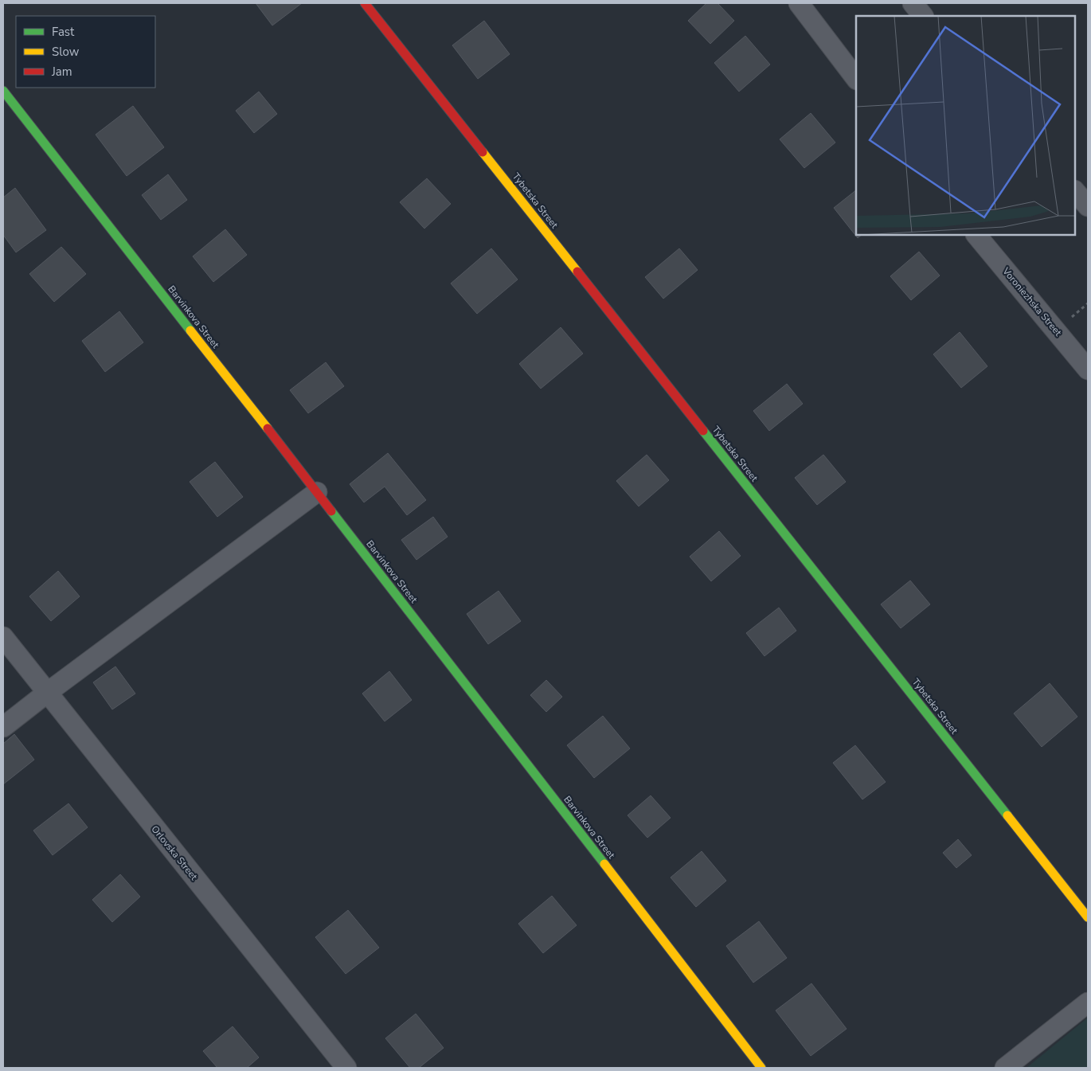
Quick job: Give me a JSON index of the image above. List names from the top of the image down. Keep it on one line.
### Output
{"streets":{"street":["Tybetska Street","Voroniezhska Street","Barvinkova Street","Orlovska Street"]},"legend":["Fast","Slow","Jam"]}
